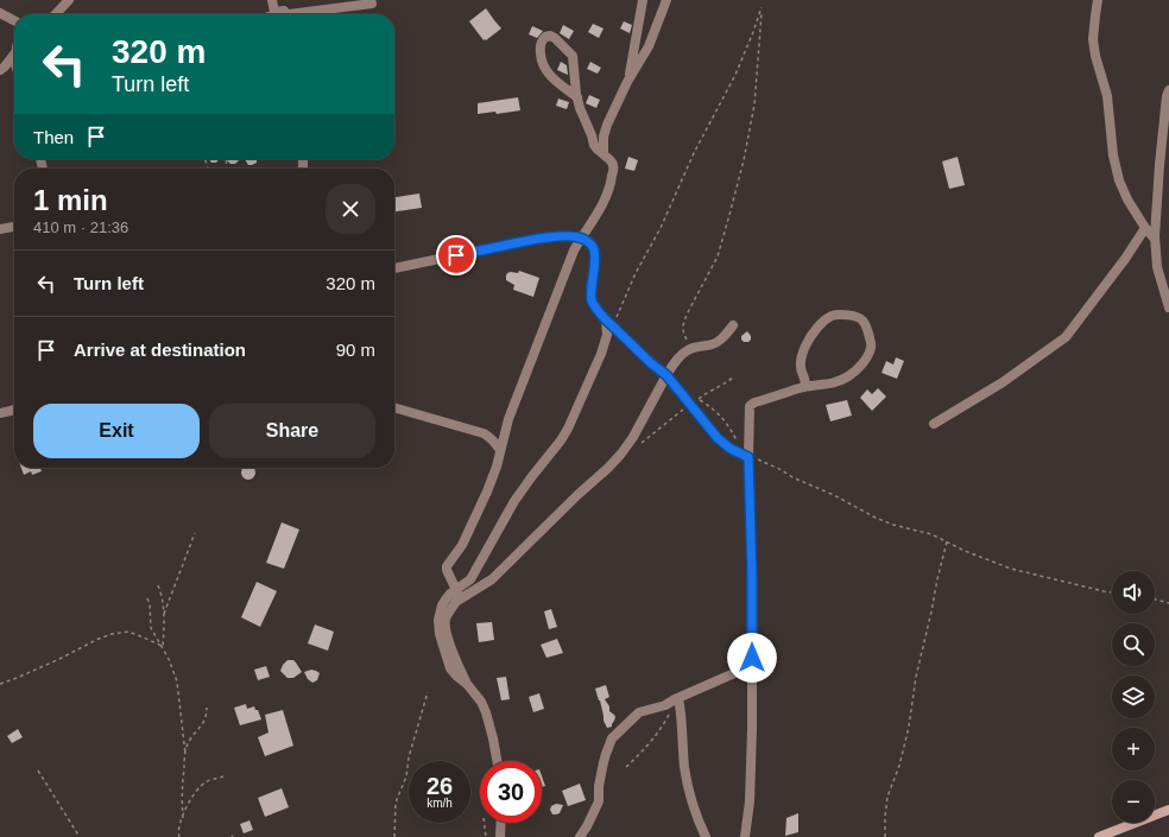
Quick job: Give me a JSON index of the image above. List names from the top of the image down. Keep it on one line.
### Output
{"page":{"turn":["320 m","Turn left"],"then":"Then","heading":["1 min","410 m · 21:36"],"list":[{"name":"Turn left","value":"320 m"},{"name":"Arrive at destination","value":"90 m"}],"buttons":["Exit","Share"],"map_buttons":["+","−"],"speed":"26 km/h","limit":"30"}}
